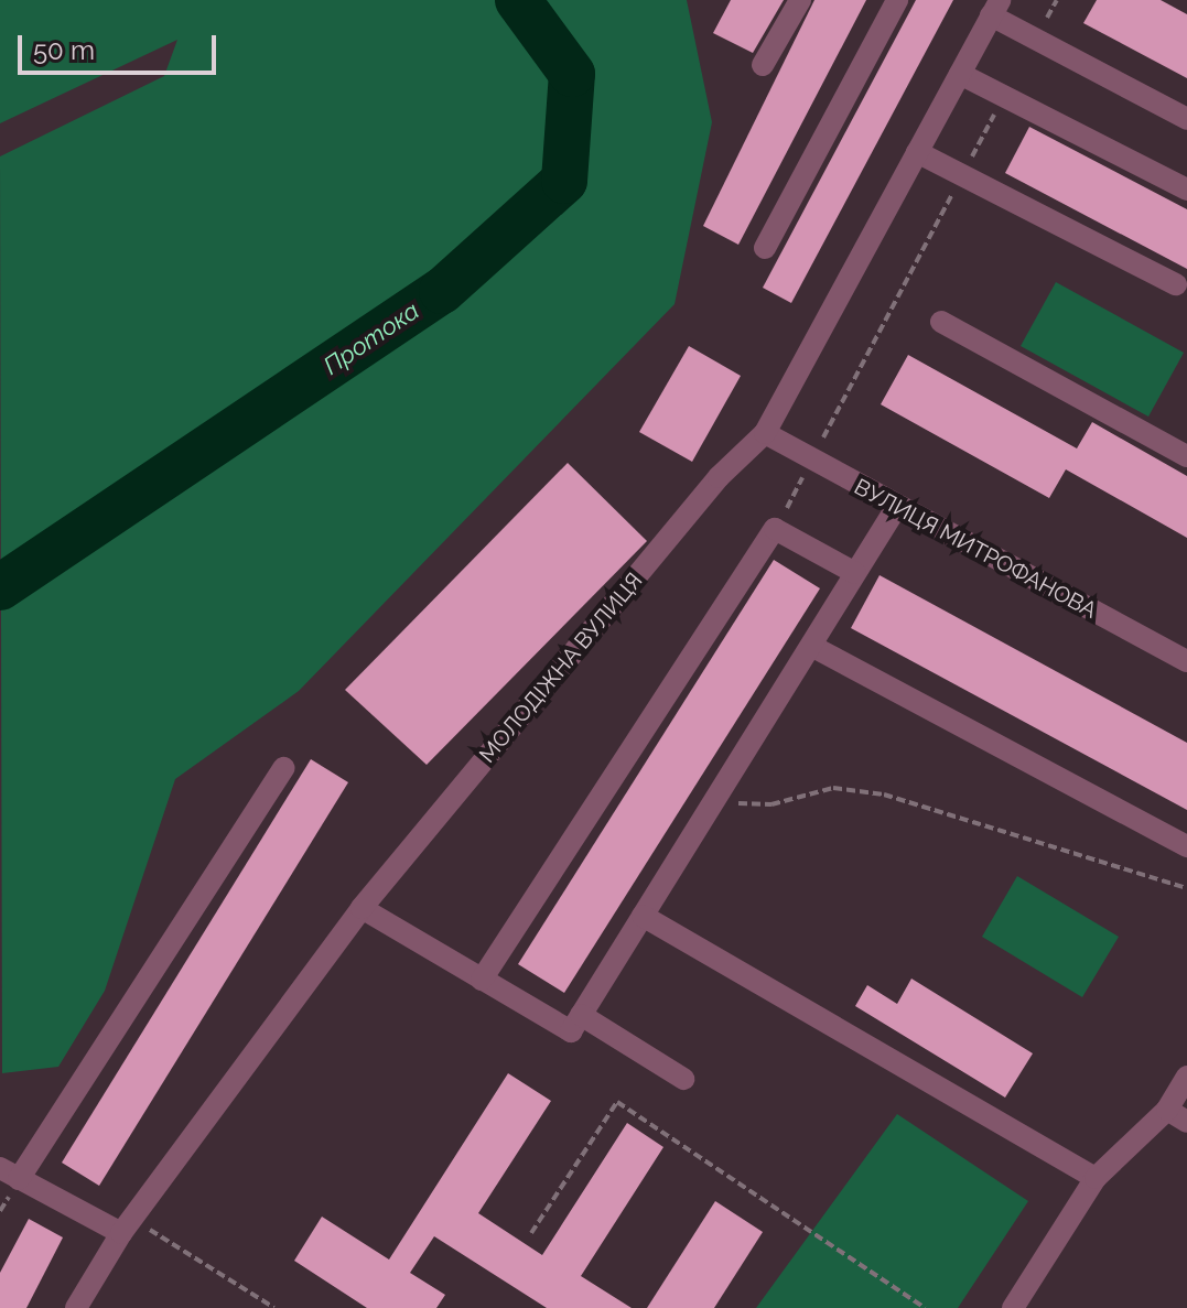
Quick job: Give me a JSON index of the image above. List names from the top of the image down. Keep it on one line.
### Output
{"streets":{"street":["ВУЛИЦЯ МИТРОФАНОВА","МОЛОДІЖНА ВУЛИЦЯ"]},"crossings":[["ВУЛИЦЯ МИТРОФАНОВА","МОЛОДІЖНА ВУЛИЦЯ"]],"water":["Протока"],"scale_bar":"50 m"}
